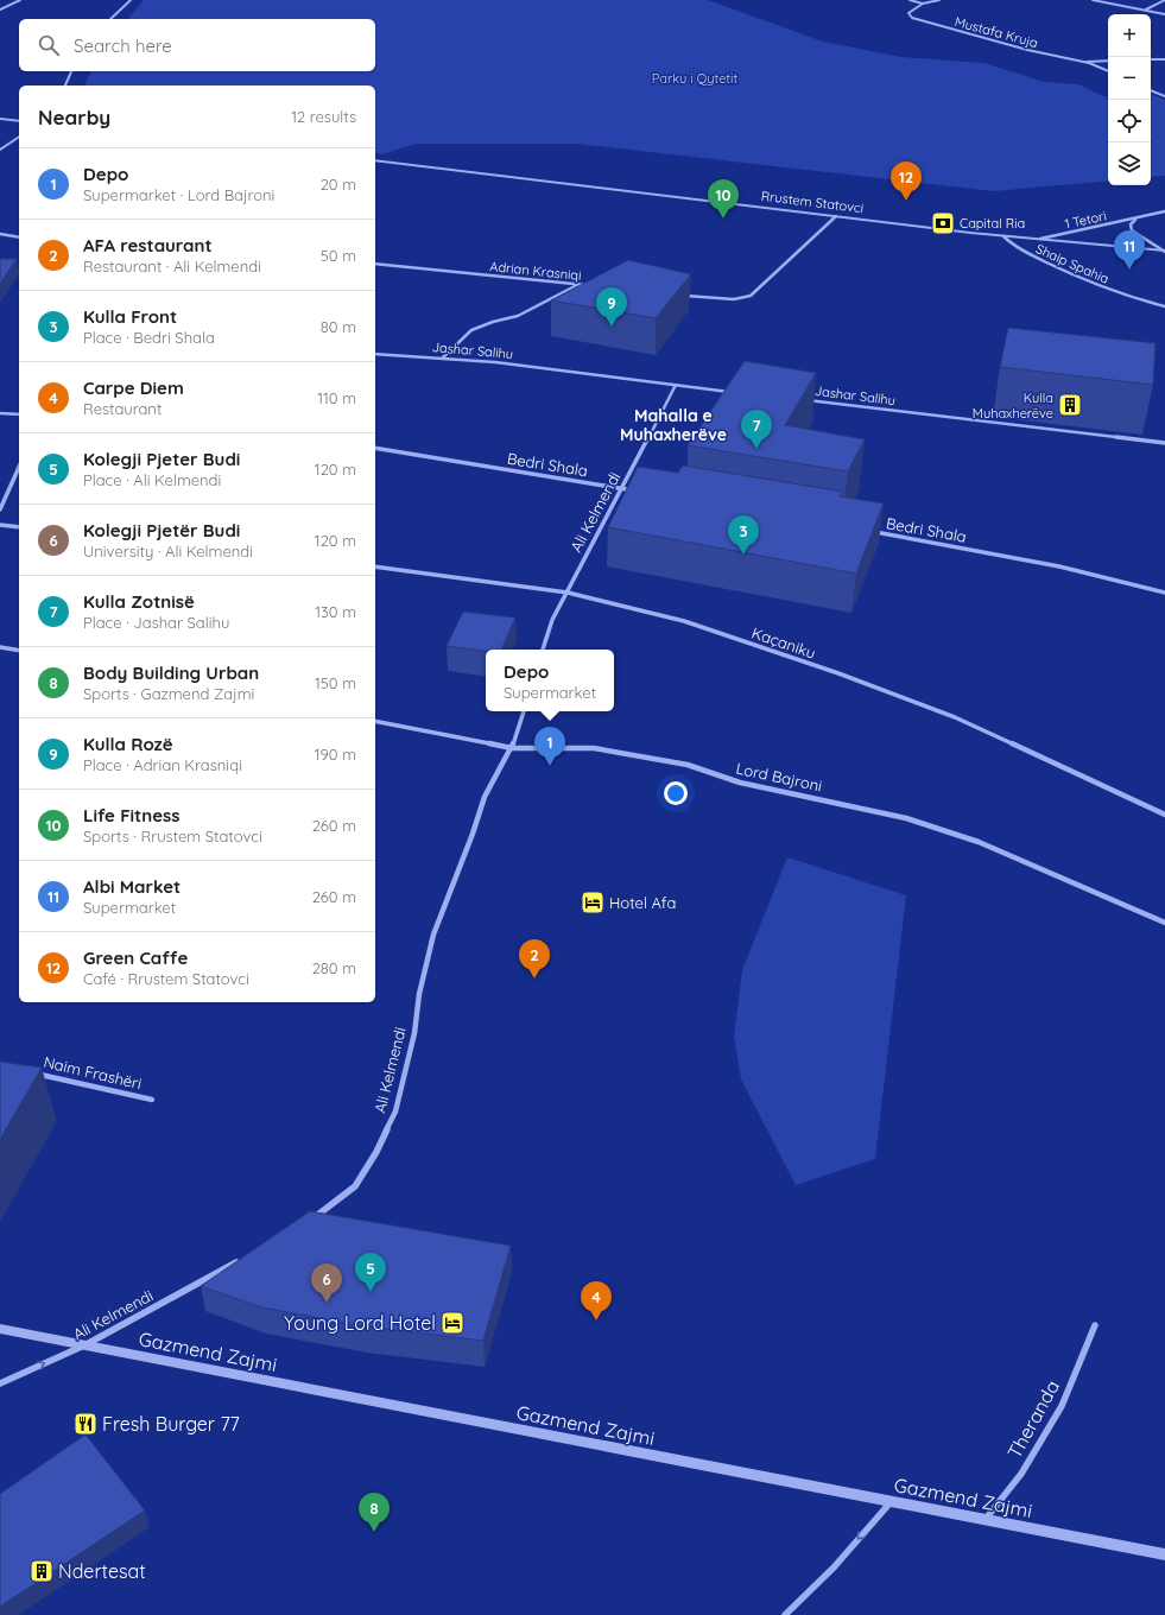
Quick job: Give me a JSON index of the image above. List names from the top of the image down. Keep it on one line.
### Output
{"streets":{"street":["Mustafa Kruja","Rrustem Statovci","1 Tetori","Shaip Spahia","Adrian Krasniqi","Jashar Salihu","Bedri Shala","Ali Kelmendi","Kaçaniku","Lord Bajroni","Naim Frashëri","Gazmend Zajmi","Theranda"]},"crossings":[["Rrustem Statovci","1 Tetori"],["Rrustem Statovci","Shaip Spahia"],["Jashar Salihu","Ali Kelmendi"],["Bedri Shala","Ali Kelmendi"],["Ali Kelmendi","Kaçaniku"],["Ali Kelmendi","Lord Bajroni"],["Ali Kelmendi","Gazmend Zajmi"],["Gazmend Zajmi","Theranda"]],"districts":["Mahalla e Muhaxherëve"],"parks":["Parku i Qytetit"],"places":{"bank":["Capital Ria"],"building":["Kulla Muhaxherëve","Ndertesat"],"hotel":["Hotel Afa","Young Lord Hotel"],"restaurant":["Fresh Burger 77"]},"page":{"map_buttons":["+","−"],"search":"Search here","heading":["Nearby","12 results"],"list":[{"mark":"1","name":"Depo","note":"Supermarket · Lord Bajroni","value":"20 m"},{"mark":"2","name":"AFA restaurant","note":"Restaurant · Ali Kelmendi","value":"50 m"},{"mark":"3","name":"Kulla Front","note":"Place · Bedri Shala","value":"80 m"},{"mark":"4","name":"Carpe Diem","note":"Restaurant","value":"110 m"},{"mark":"5","name":"Kolegji Pjeter Budi","note":"Place · Ali Kelmendi","value":"120 m"},{"mark":"6","name":"Kolegji Pjetër Budi","note":"University · Ali Kelmendi","value":"120 m"},{"mark":"7","name":"Kulla Zotnisë","note":"Place · Jashar Salihu","value":"130 m"},{"mark":"8","name":"Body Building Urban","note":"Sports · Gazmend Zajmi","value":"150 m"},{"mark":"9","name":"Kulla Rozë","note":"Place · Adrian Krasniqi","value":"190 m"},{"mark":"10","name":"Life Fitness","note":"Sports · Rrustem Statovci","value":"260 m"},{"mark":"11","name":"Albi Market","note":"Supermarket","value":"260 m"},{"mark":"12","name":"Green Caffe","note":"Café · Rrustem Statovci","value":"280 m"}],"pins":["12","10","11","9","7","3","1","2","5","6","4","8"],"popup":["Depo","Supermarket"]}}
